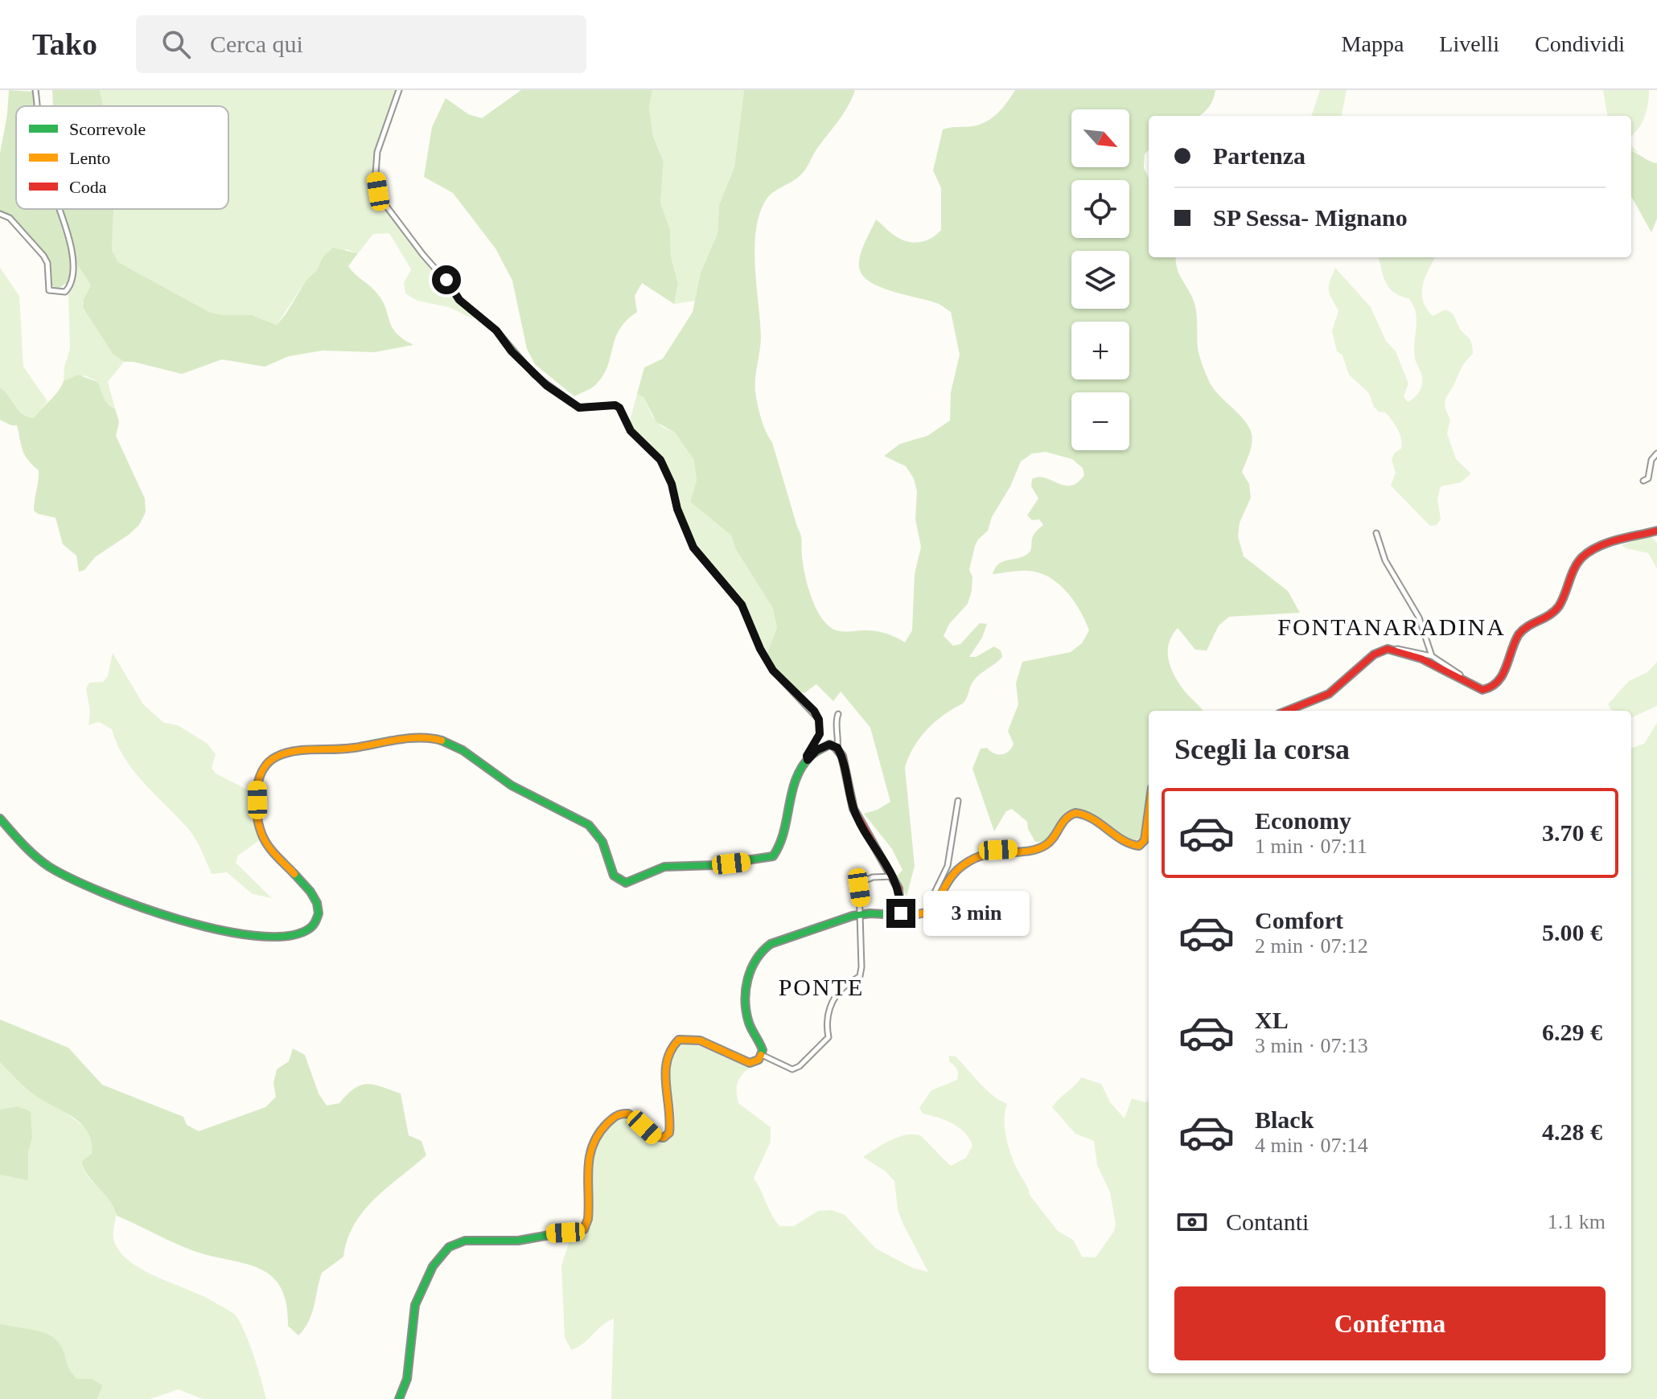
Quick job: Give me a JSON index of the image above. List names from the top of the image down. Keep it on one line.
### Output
{"districts":["FONTANARADINA","PONTE"],"legend":["Scorrevole","Lento","Coda"],"north":"bottom right","page":{"header":"Tako","search":"Cerca qui","nav":["Mappa","Livelli","Condividi"],"map_buttons":["+","−"],"banner":["Partenza","SP Sessa- Mignano"],"heading":"Scegli la corsa","list":[{"name":"Economy","note":"1 min · 07:11","value":"3.70 €"},{"name":"Comfort","note":"2 min · 07:12","value":"5.00 €"},{"name":"XL","note":"3 min · 07:13","value":"6.29 €"},{"name":"Black","note":"4 min · 07:14","value":"4.28 €"}],"bubble":"3 min","pay":["Contanti","1.1 km"],"buttons":"Conferma"}}
